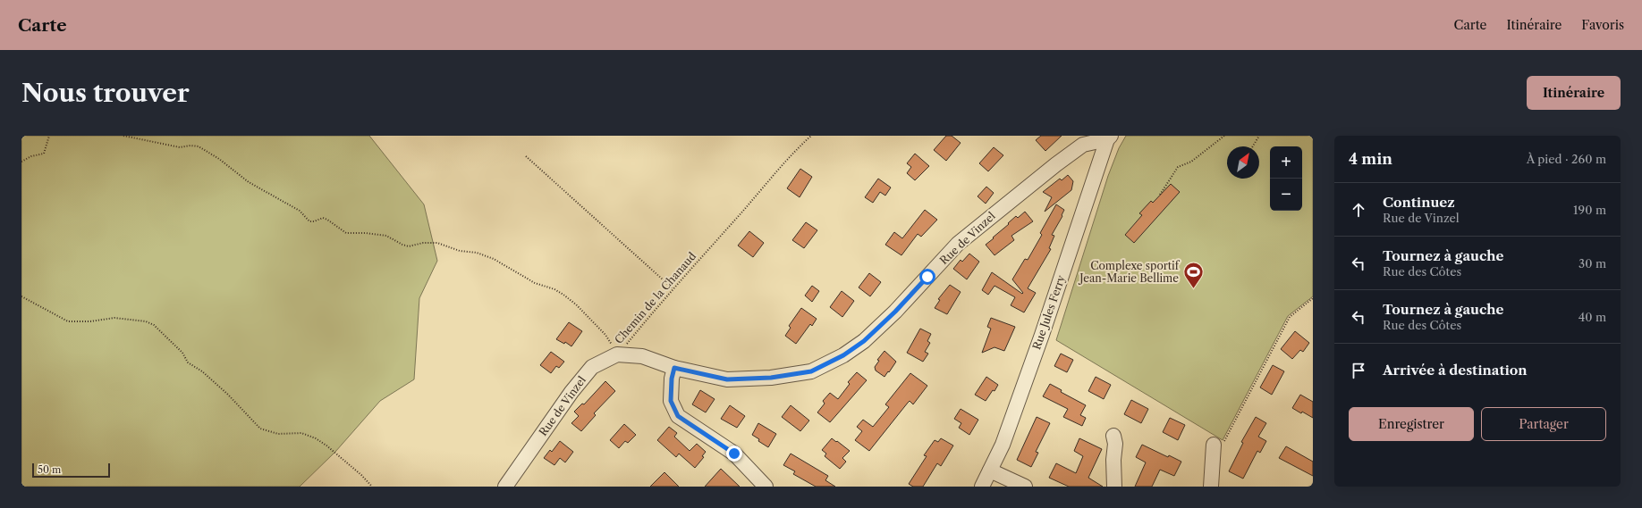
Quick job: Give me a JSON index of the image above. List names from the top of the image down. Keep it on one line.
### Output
{"streets":{"street":["Rue de Vinzel","Rue Jules Ferry"],"path":["Chemin de la Chanaud"]},"crossings":[["Rue de Vinzel","Chemin de la Chanaud"],["Rue de Vinzel","Rue Jules Ferry"]],"places":{"sports":["Complexe sportif Jean-Marie Bellime"]},"scale_bar":"50 m","north":"top right","page":{"header":"Carte","nav":["Carte","Itinéraire","Favoris"],"buttons":["Itinéraire",["Enregistrer","Partager"]],"title":"Nous trouver","heading":["4 min","À pied · 260 m"],"map_buttons":["+","−"],"list":[["Continuez","Rue de Vinzel","190 m"],["Tournez à gauche","Rue des Côtes","30 m"],["Tournez à gauche","Rue des Côtes","40 m"],"Arrivée à destination"],"scale":"50 m"}}
